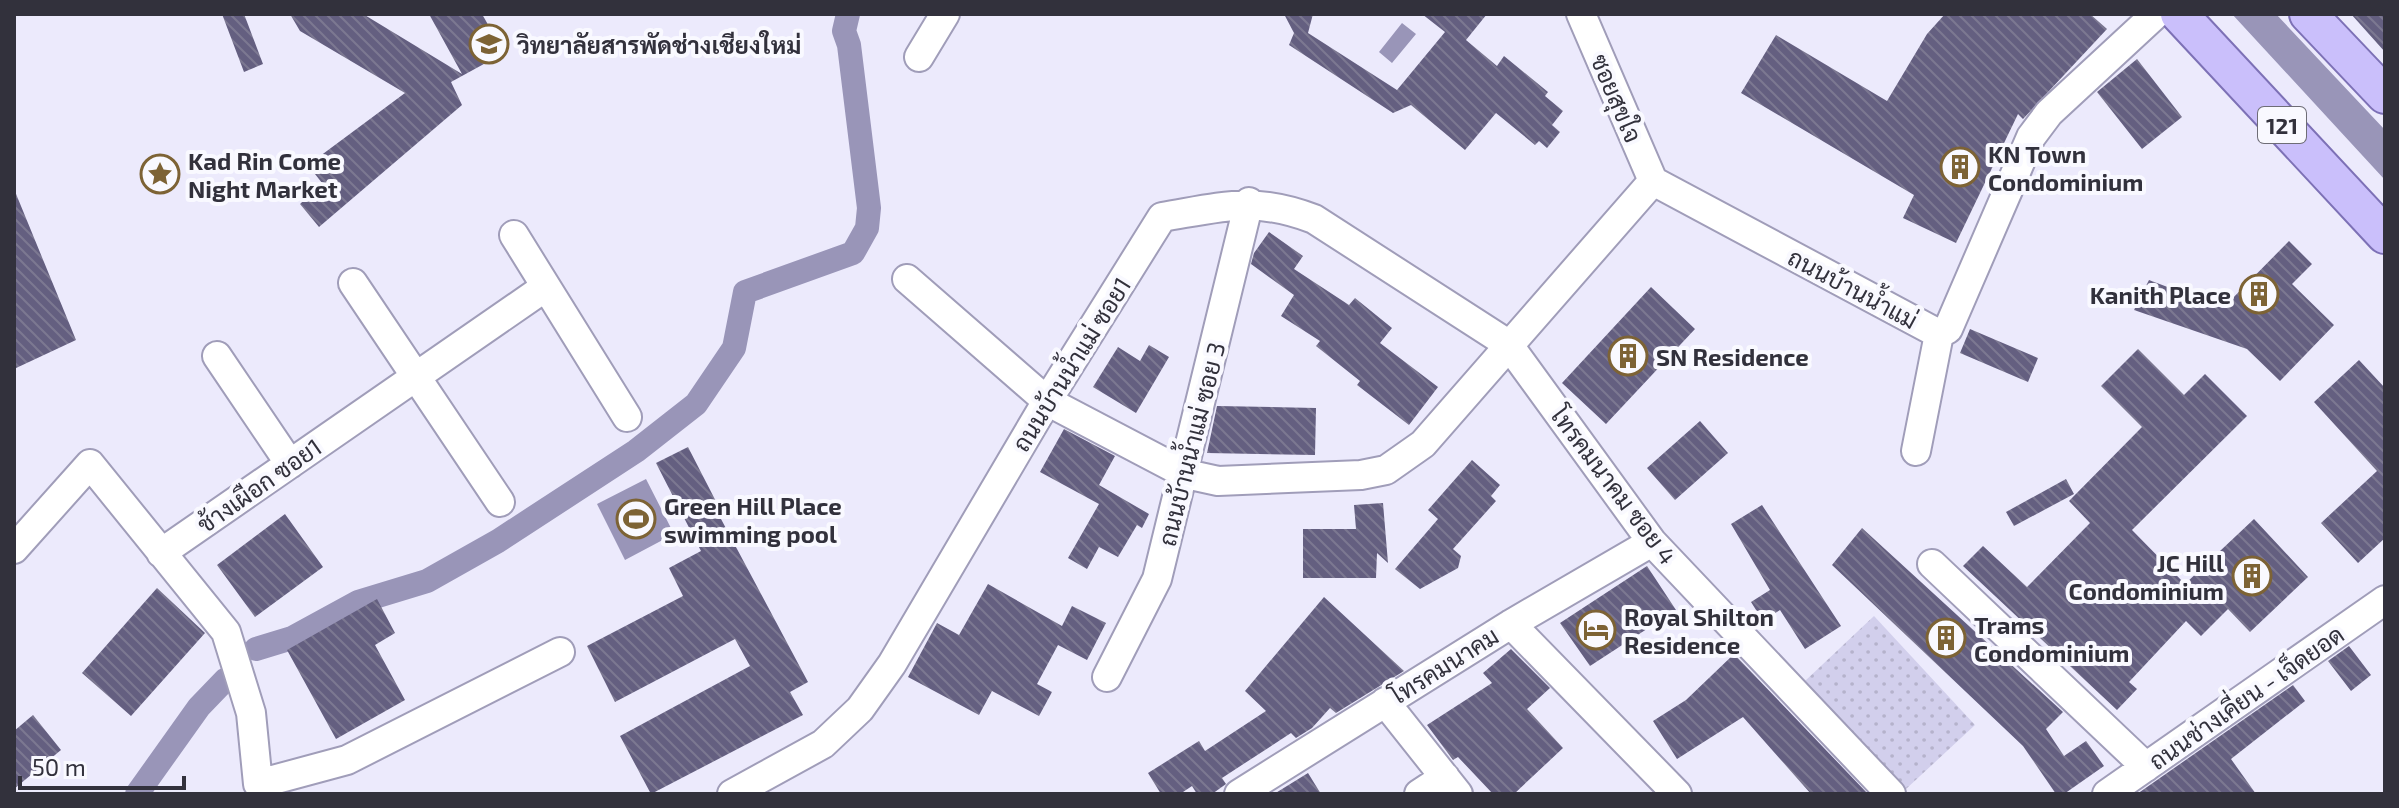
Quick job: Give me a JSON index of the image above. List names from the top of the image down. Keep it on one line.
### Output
{"streets":{"main road":["121"],"street":["ซอยสุขใจ","ถนนบ้านน้ำแม่","ถนนบ้านน้ำแม่ ซอย1","ถนนบ้านน้ำแม่ ซอย 3","ช้างเผือก ซอย1","โทรคมนาคม ซอย 4","โทรคมนาคม","ถนนช่างเคี่ยน - เจ็ดยอด"]},"crossings":[["ซอยสุขใจ","ถนนบ้านน้ำแม่"],["ถนนบ้านน้ำแม่ ซอย1","ถนนบ้านน้ำแม่ ซอย 3"],["ถนนบ้านน้ำแม่ ซอย1","โทรคมนาคม ซอย 4"],["โทรคมนาคม ซอย 4","โทรคมนาคม"]],"places":{"school or university":["วิทยาลัยสารพัดช่างเชียงใหม่"],"building":["KN Town Condominium","Kanith Place","SN Residence","JC Hill Condominium","Trams Condominium"],"place":["Kad Rin Come Night Market"],"sports":["Green Hill Place swimming pool"],"hotel":["Royal Shilton Residence"]},"scale_bar":"50 m"}
